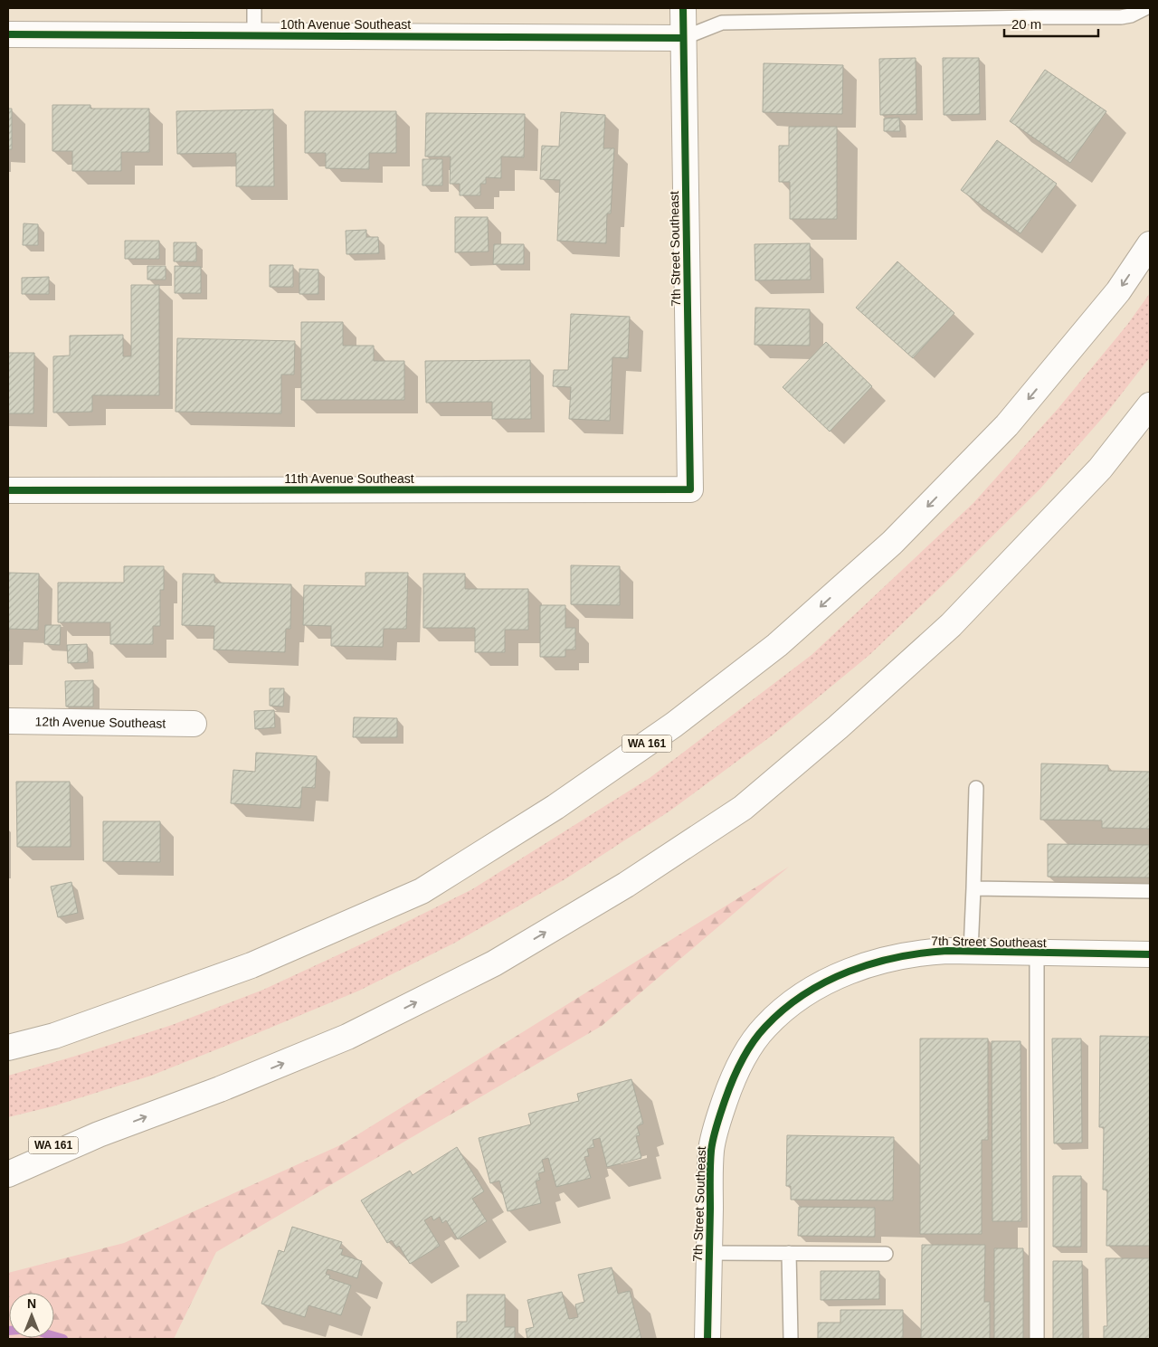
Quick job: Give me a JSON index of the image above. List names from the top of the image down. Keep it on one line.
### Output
{"streets":{"main road":["10th Avenue Southeast","7th Street Southeast","11th Avenue Southeast","12th Avenue Southeast","WA 161"]},"crossings":[["10th Avenue Southeast","7th Street Southeast"],["7th Street Southeast","11th Avenue Southeast"]],"scale_bar":"20 m","north":"top"}
